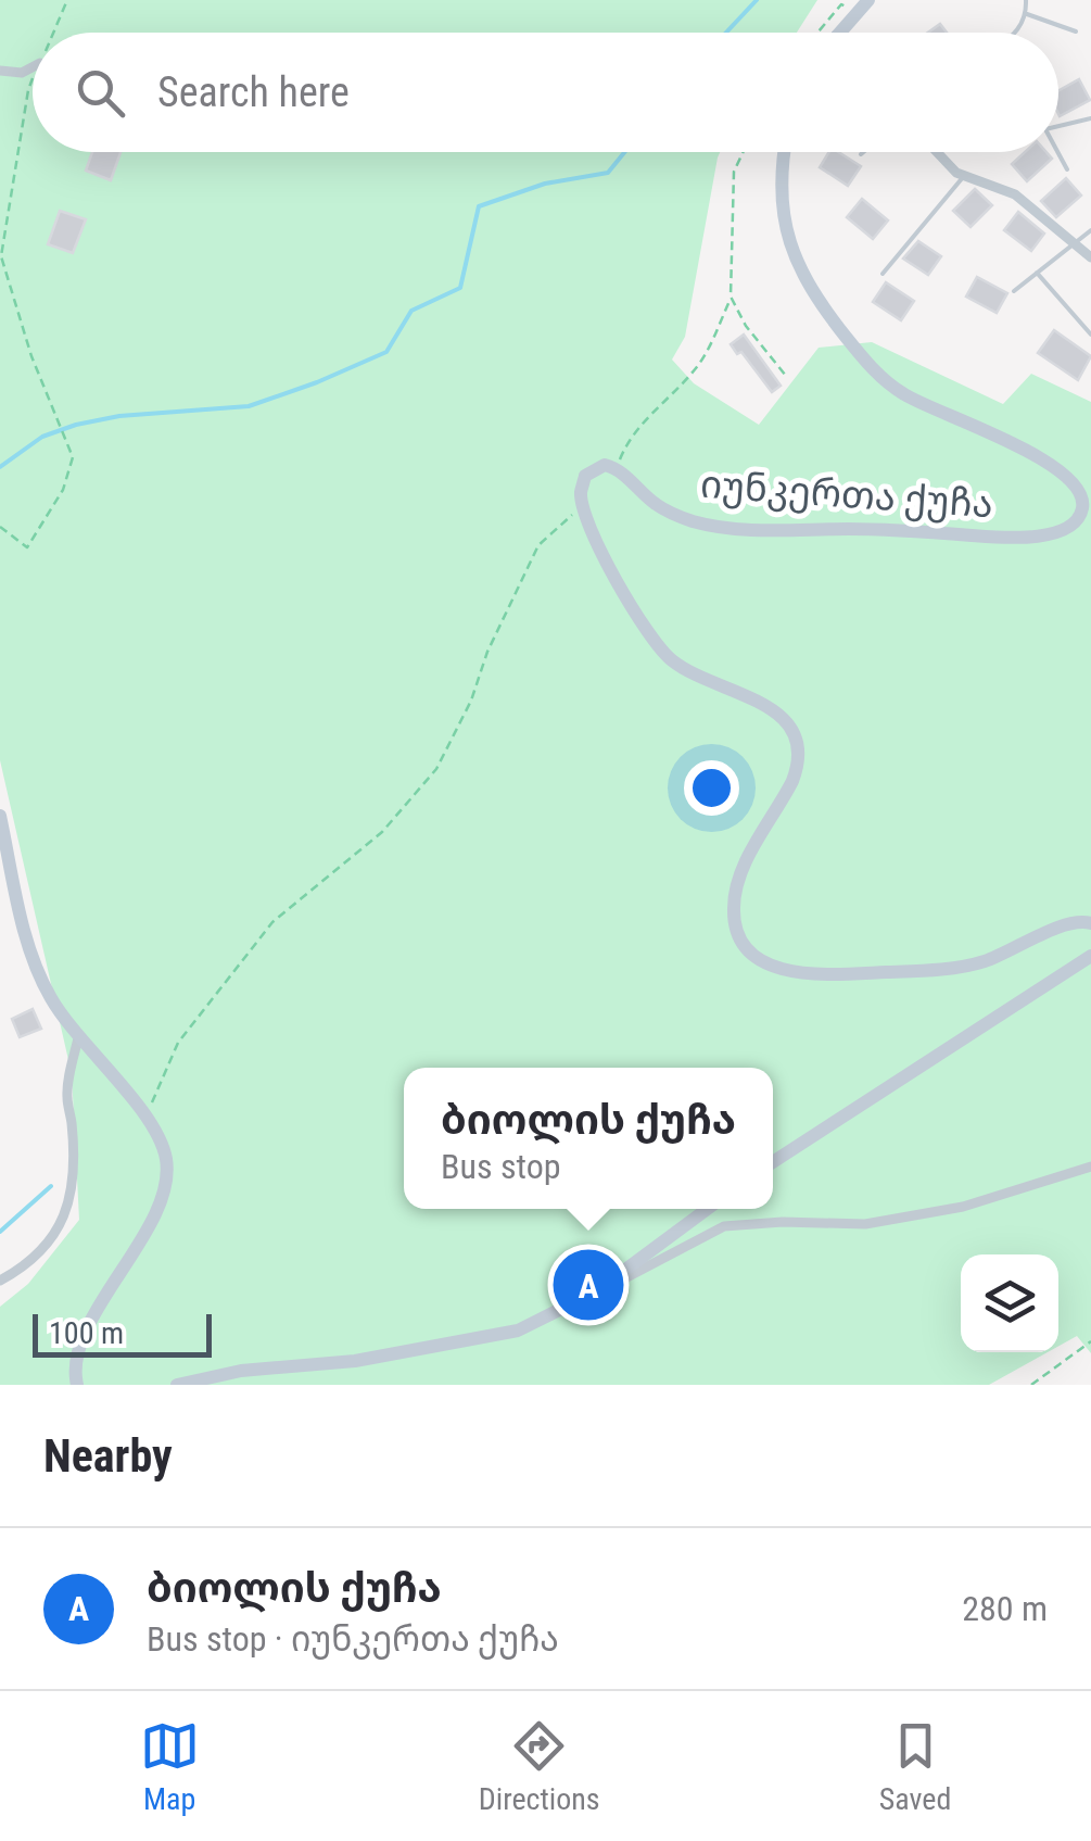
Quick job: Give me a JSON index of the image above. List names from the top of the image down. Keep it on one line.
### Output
{"streets":{"main road":["იუნკერთა ქუჩა"]},"scale_bar":"100 m","page":{"search":"Search here","popup":["ბიოლის ქუჩა","Bus stop"],"pins":"A","scale":"100 m","heading":"Nearby","list":[{"mark":"A","name":"ბიოლის ქუჩა","note":"Bus stop · იუნკერთა ქუჩა","value":"280 m"}],"nav":["Map","Directions","Saved"]}}
